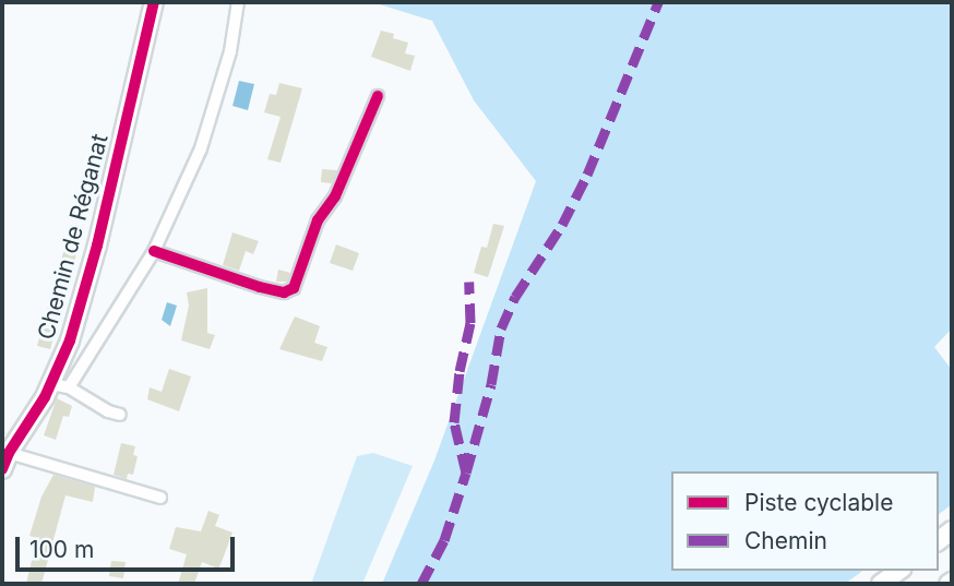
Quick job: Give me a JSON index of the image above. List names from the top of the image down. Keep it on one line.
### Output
{"streets":{"street":["Chemin de Réganat"]},"legend":["Piste cyclable","Chemin"],"scale_bar":"100 m"}
